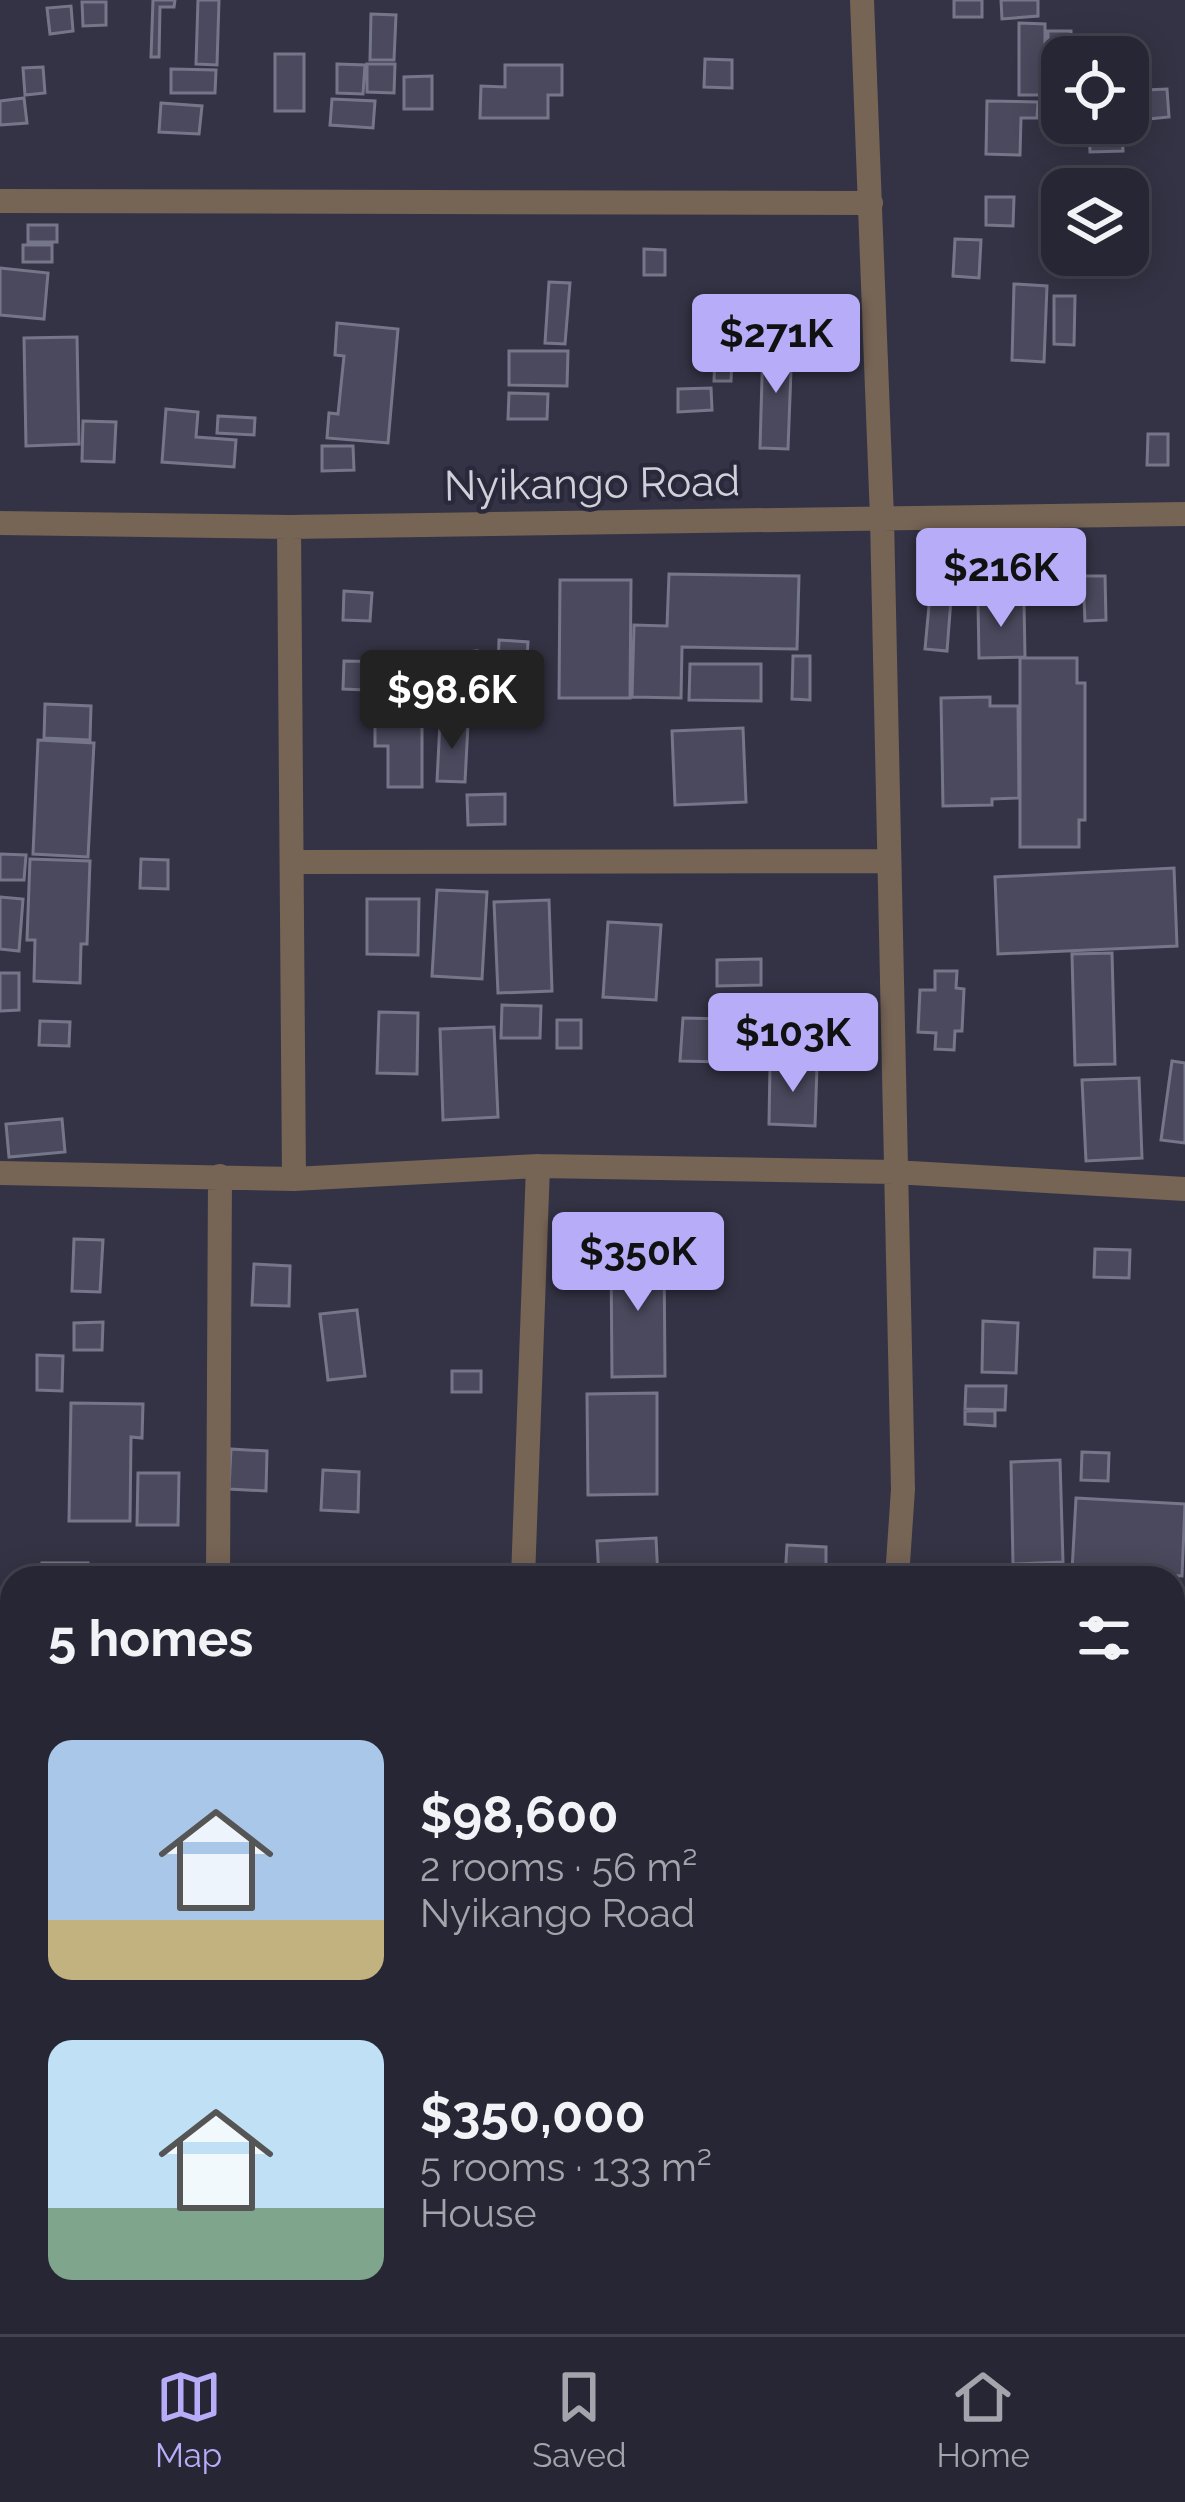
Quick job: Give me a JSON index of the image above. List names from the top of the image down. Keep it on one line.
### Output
{"streets":{"street":["Nyikango Road"]},"page":{"price":["$271K","$216K","$98.6K","$103K","$350K"],"heading":"5 homes","list":[{"name":"$98,600","note":"2 rooms · 56 m² · Nyikango Road"},{"name":"$350,000","note":"5 rooms · 133 m² · House"}],"tabs":["Map","Saved","Home"]}}
